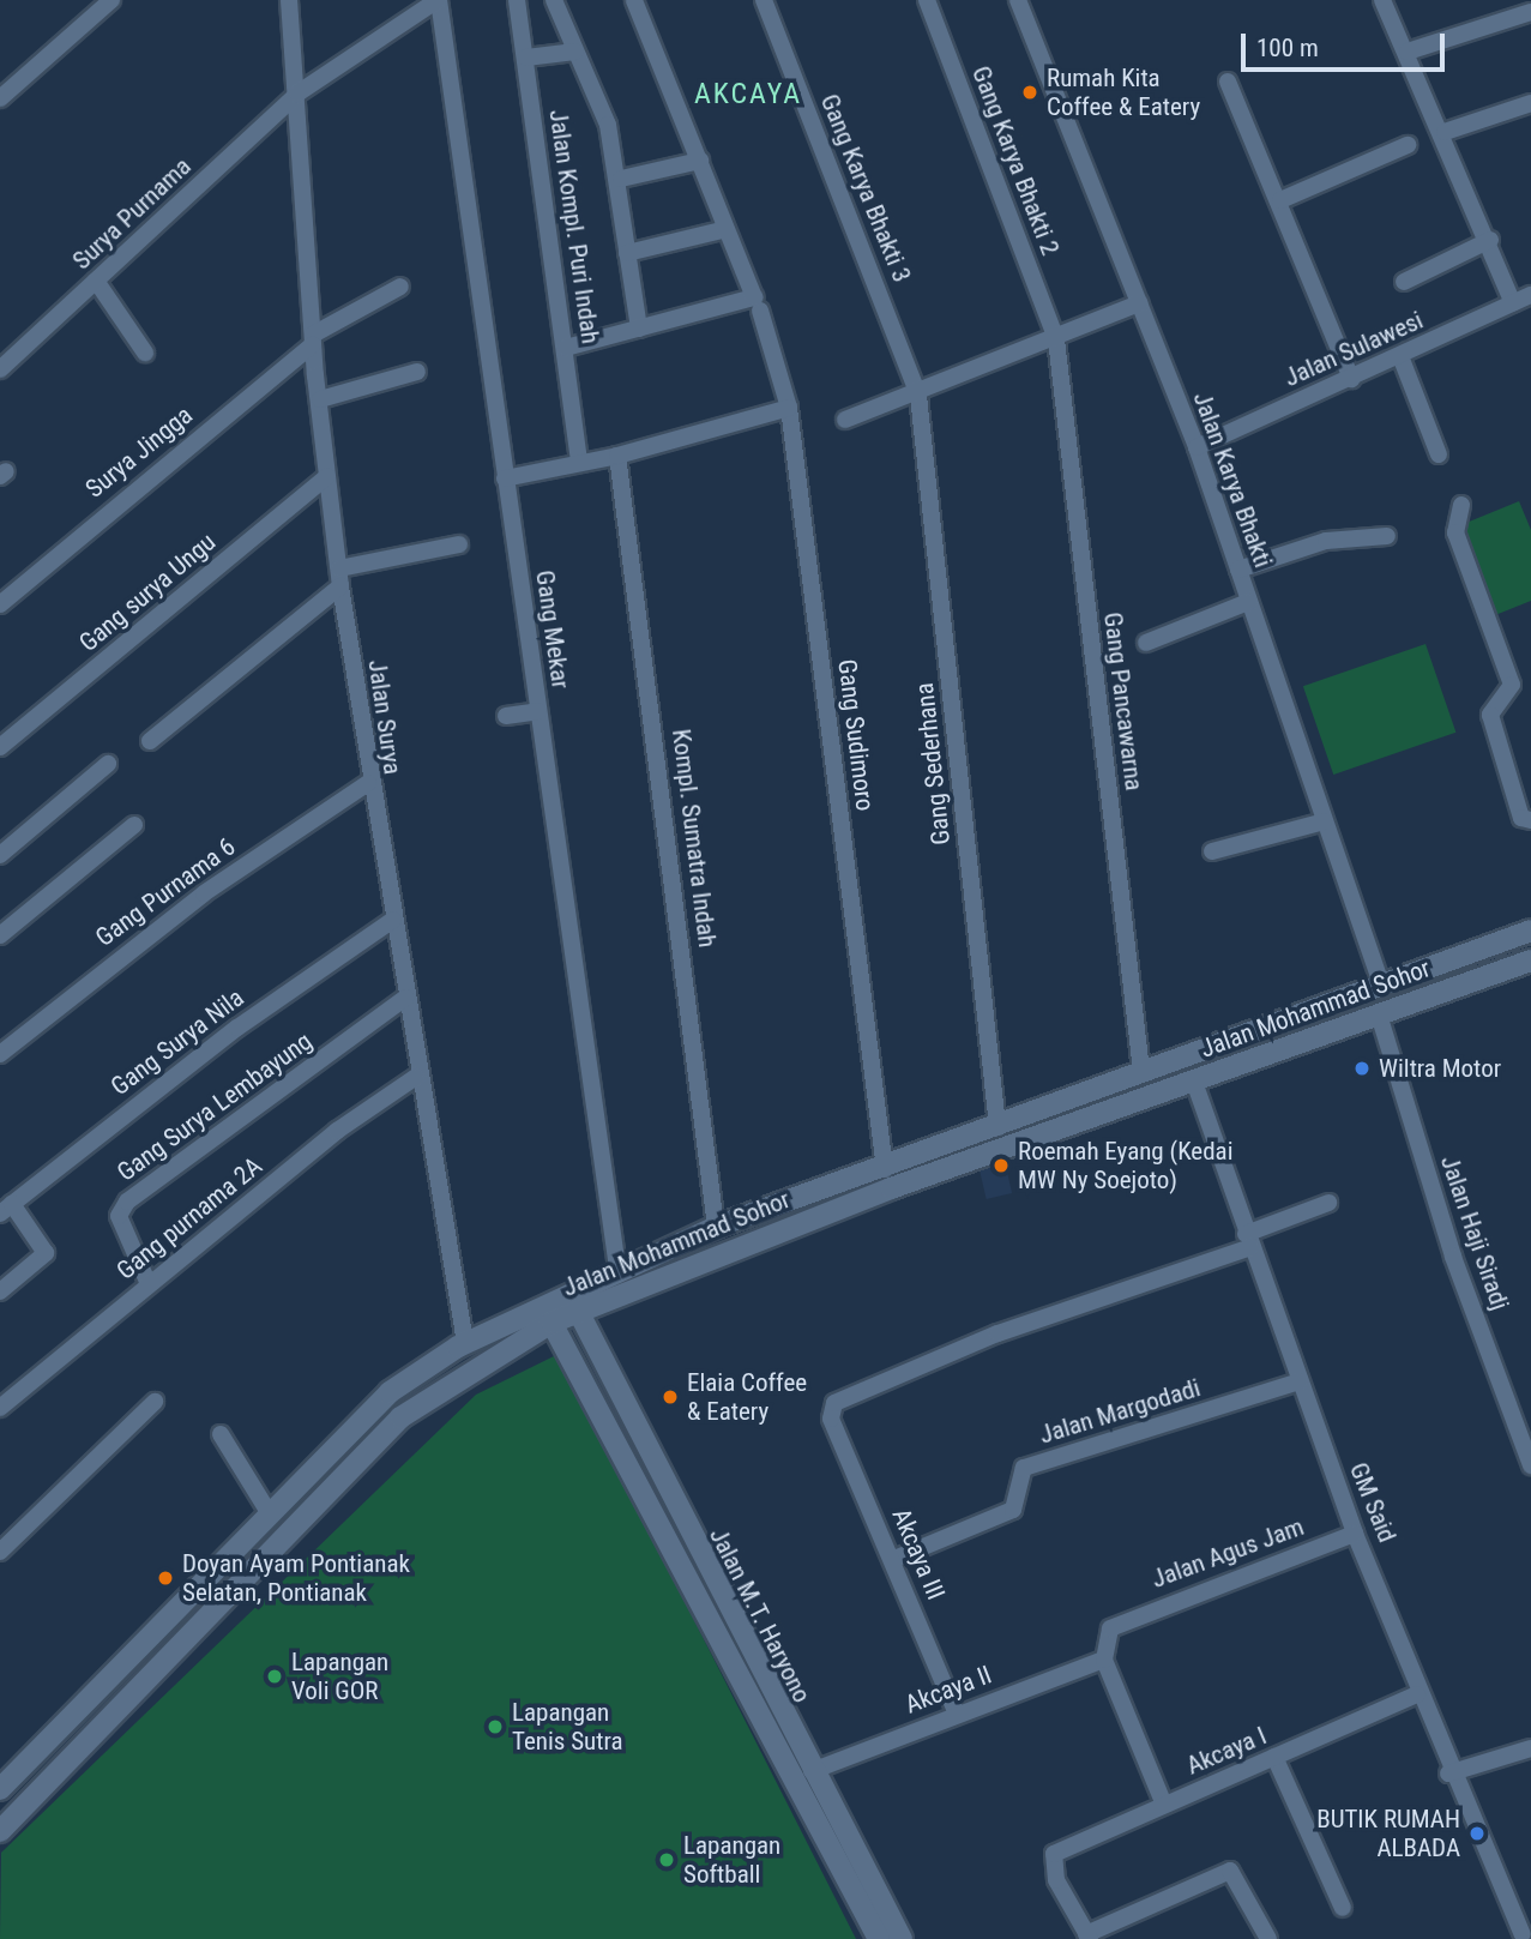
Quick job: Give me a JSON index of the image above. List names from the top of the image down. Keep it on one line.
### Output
{"streets":{"street":["Gang Karya Bhakti 2","Gang Karya Bhakti 3","Surya Purnama","Jalan Kompl. Puri Indah","Jalan Sulawesi","Surya Jingga","Jalan Karya Bhakti","Gang surya Ungu","Gang Mekar","Gang Pancawarna","Jalan Surya","Gang Sudimoro","Gang Sederhana","Kompl. Sumatra Indah","Gang Purnama 6","Jalan Mohammad Sohor","Gang Surya Nila","Gang Surya Lembayung","Gang purnama 2A","Jalan Haji Siradj","Jalan Margodadi","GM Said","Jalan Agus Jam","Akcaya III","Jalan M.T. Haryono","Akcaya II","Akcaya I"]},"crossings":[["Gang Karya Bhakti 2","Gang Pancawarna"],["Gang Karya Bhakti 3","Gang Sederhana"],["Surya Purnama","Gang Mekar"],["Surya Purnama","Jalan Surya"],["Jalan Sulawesi","Jalan Karya Bhakti"],["Surya Jingga","Jalan Surya"],["Jalan Karya Bhakti","Jalan Mohammad Sohor"],["Gang surya Ungu","Jalan Surya"],["Gang Mekar","Jalan Mohammad Sohor"],["Gang Pancawarna","Jalan Mohammad Sohor"],["Jalan Surya","Gang Purnama 6"],["Jalan Surya","Jalan Mohammad Sohor"],["Jalan Surya","Gang Surya Nila"],["Jalan Surya","Gang Surya Lembayung"],["Jalan Surya","Gang purnama 2A"],["Gang Sudimoro","Jalan Mohammad Sohor"],["Gang Sederhana","Jalan Mohammad Sohor"],["Kompl. Sumatra Indah","Jalan Mohammad Sohor"],["Jalan Mohammad Sohor","Jalan Haji Siradj"],["Jalan Mohammad Sohor","GM Said"],["Jalan Mohammad Sohor","Jalan M.T. Haryono"],["Gang Surya Lembayung","Gang purnama 2A"],["Jalan Margodadi","GM Said"],["Jalan Margodadi","Akcaya III"],["GM Said","Jalan Agus Jam"],["GM Said","Akcaya III"],["GM Said","Akcaya I"],["Jalan Agus Jam","Akcaya II"],["Akcaya III","Akcaya II"],["Jalan M.T. Haryono","Akcaya II"]],"districts":["AKCAYA"],"places":["Rumah Kita Coffee & Eatery","Wiltra Motor","Roemah Eyang (Kedai MW Ny Soejoto)","Elaia Coffee & Eatery","Doyan Ayam Pontianak Selatan, Pontianak","Lapangan Voli GOR","Lapangan Tenis Sutra","BUTIK RUMAH ALBADA","Lapangan Softball"],"scale_bar":"100 m"}
